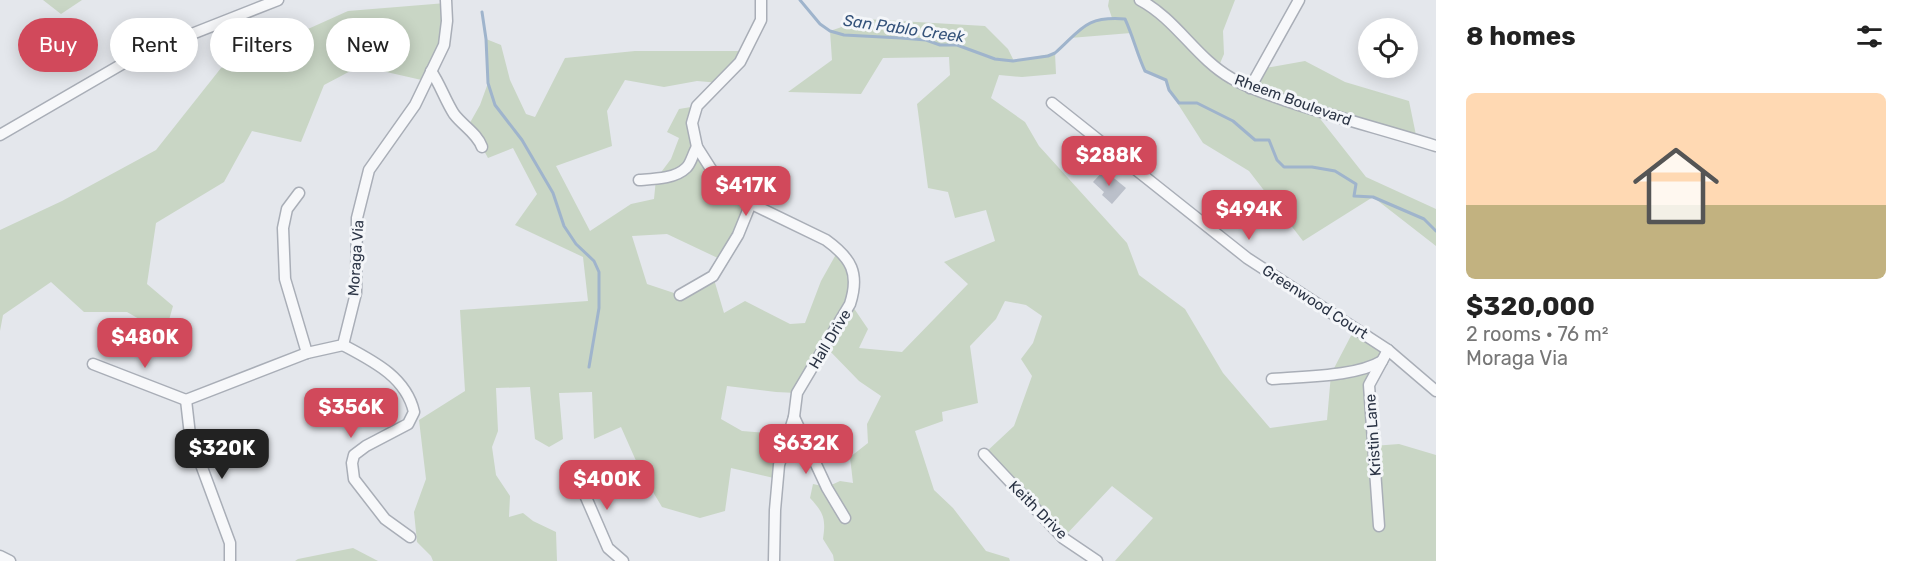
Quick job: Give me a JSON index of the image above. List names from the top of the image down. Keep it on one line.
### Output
{"streets":{"street":["Rheem Boulevard","Moraga Via","Greenwood Court","Hall Drive","Kristin Lane","Keith Drive"]},"crossings":[["Greenwood Court","Kristin Lane"]],"water":["San Pablo Creek"],"page":{"heading":"8 homes","chip":["Buy","Rent","Filters","New"],"list":[{"name":"$320,000","note":"2 rooms · 76 m² · Moraga Via"}],"price":["$288K","$417K","$494K","$480K","$356K","$632K","$320K","$400K"]}}
